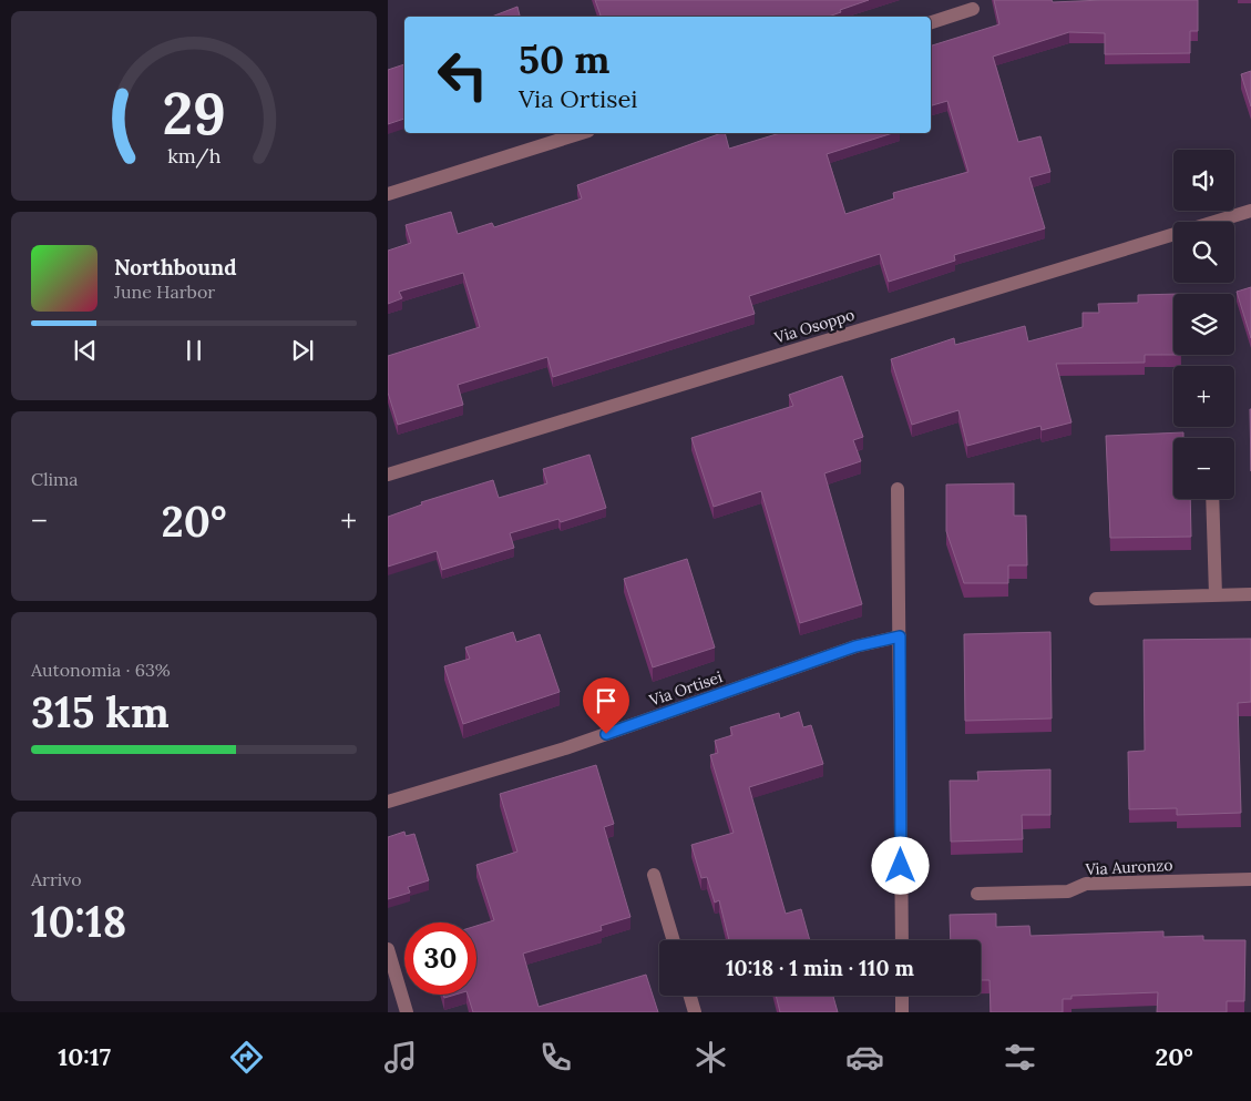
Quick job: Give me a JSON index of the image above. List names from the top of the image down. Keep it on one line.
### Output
{"streets":{"street":["Via Osoppo","Via Ortisei","Via Auronzo"]},"page":{"turn":["50 m","Via Ortisei"],"map_buttons":["+","−"],"song":["Northbound","June Harbor"],"tile":["Clima",["Autonomia · 63%","315 km"],["Arrivo","10:18"]],"heat":["−","20°","+"],"limit":"30","trip":"10:18 · 1 min · 110 m","tabs":["10:17","20°"],"gauge":["29","km/h"]}}
